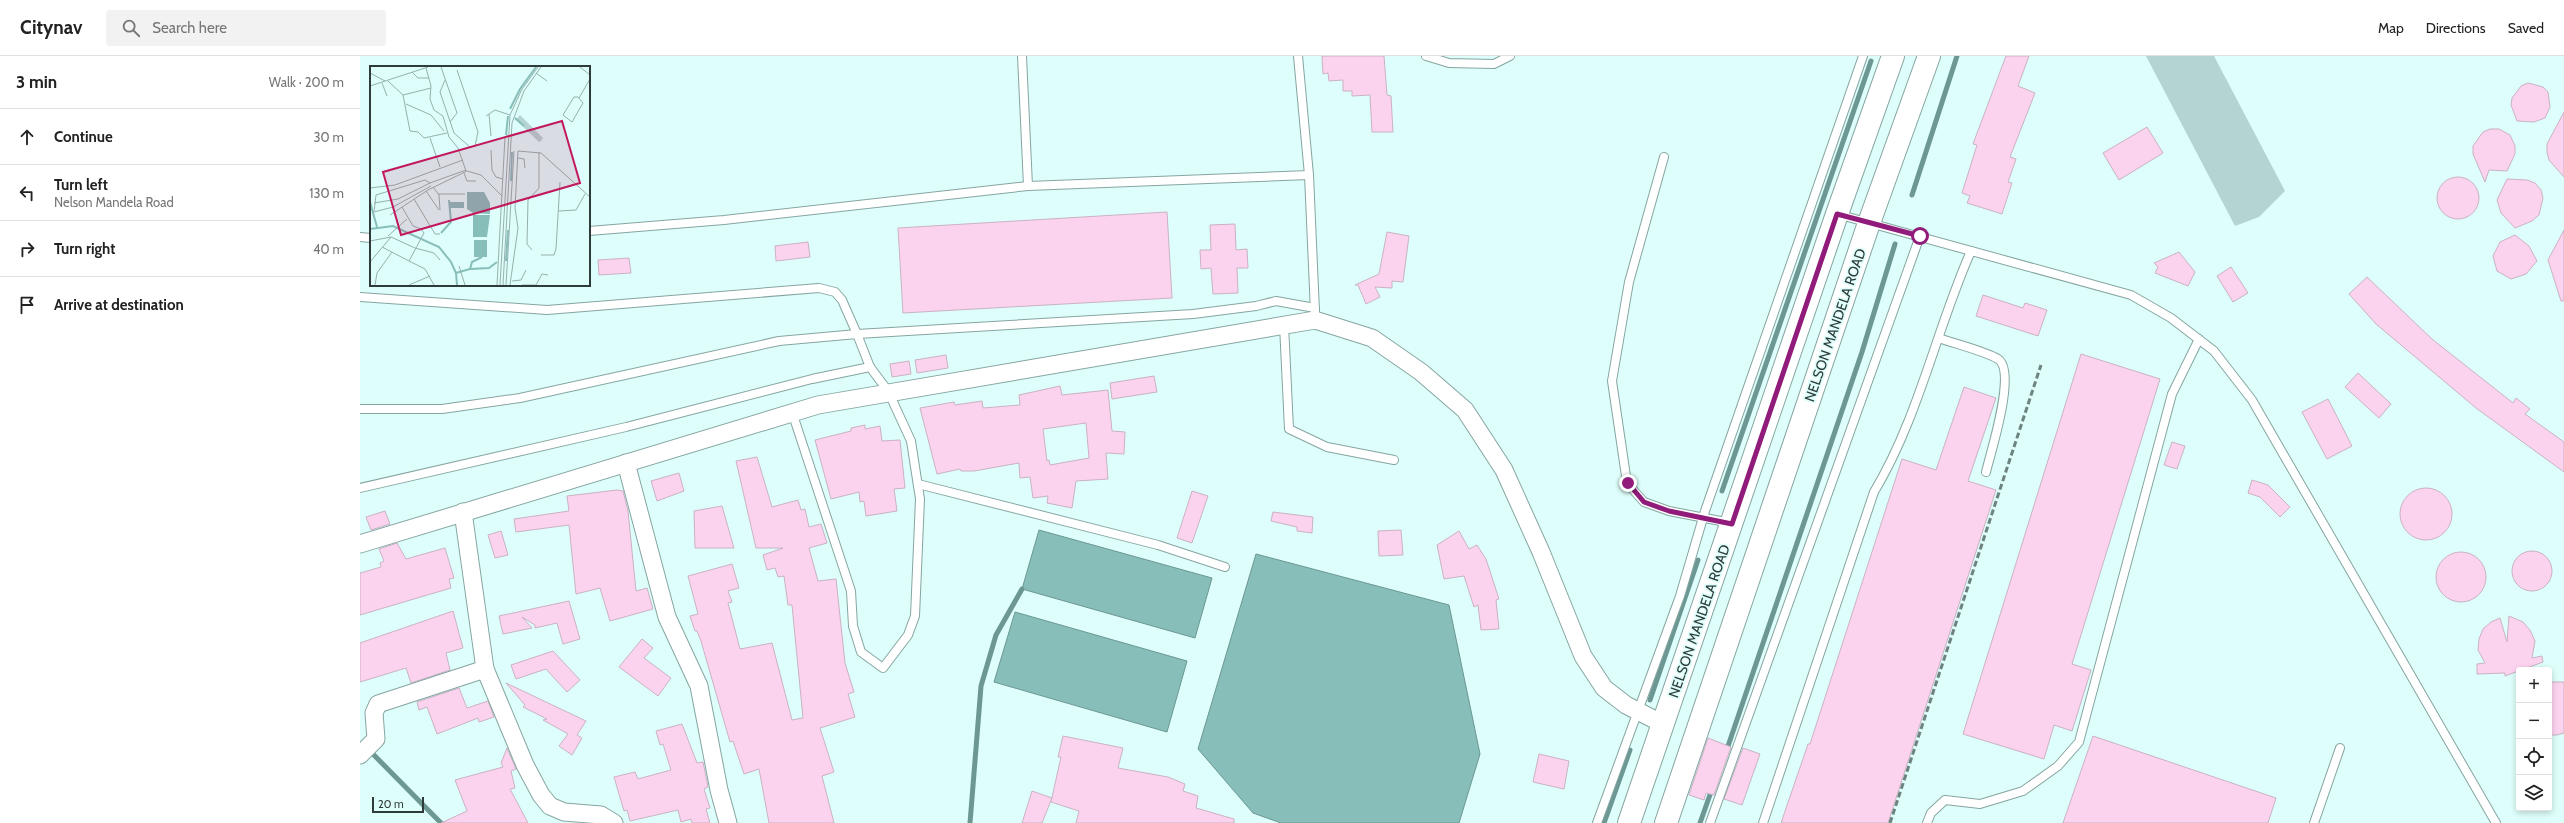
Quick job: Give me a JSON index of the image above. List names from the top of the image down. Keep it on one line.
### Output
{"streets":{"main road":["NELSON MANDELA ROAD"]},"scale_bar":"20 m","page":{"header":"Citynav","search":"Search here","nav":["Map","Directions","Saved"],"heading":["3 min","Walk · 200 m"],"list":[["Continue","30 m"],["Turn left","Nelson Mandela Road","130 m"],["Turn right","40 m"],"Arrive at destination"],"map_buttons":["+","−"],"scale":"20 m"}}
